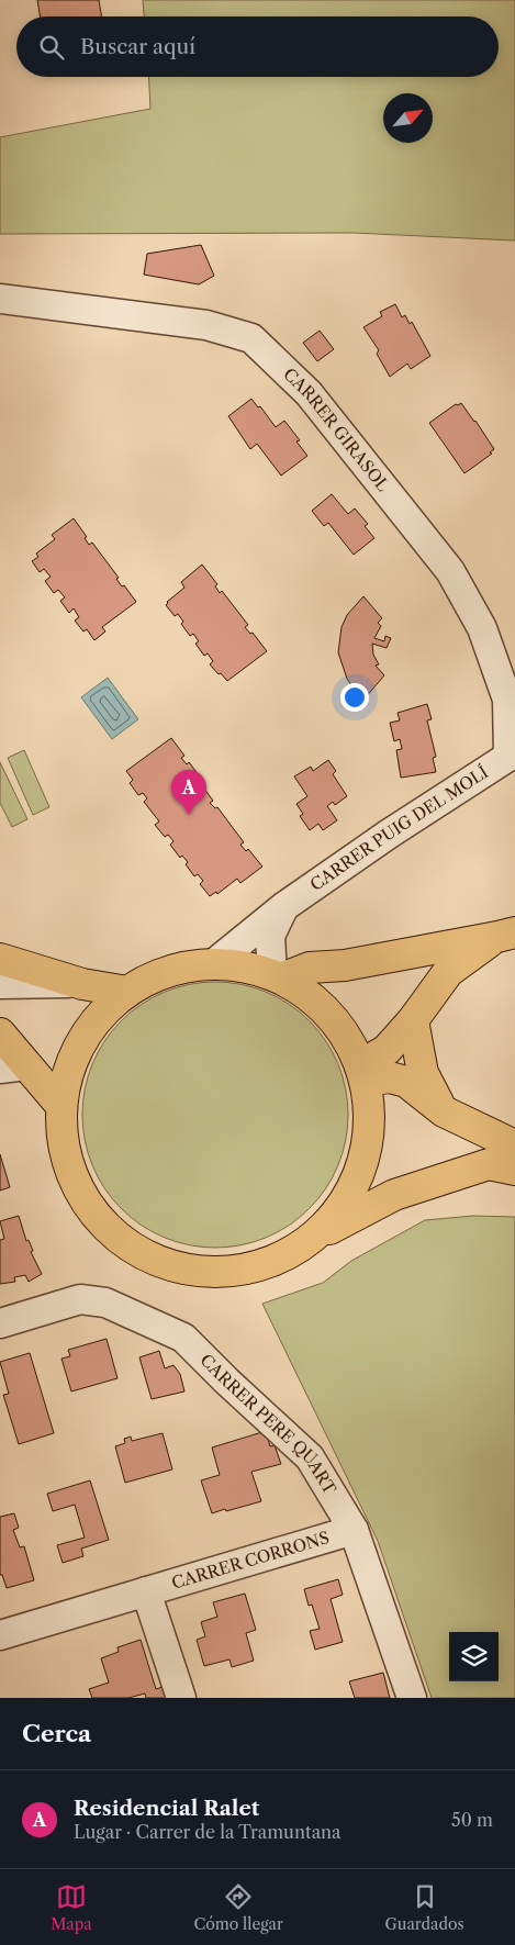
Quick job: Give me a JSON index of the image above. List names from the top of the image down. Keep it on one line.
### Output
{"streets":{"street":["CARRER GIRASOL","CARRER PUIG DEL MOLÍ","CARRER PERE QUART","CARRER CORRONS"]},"crossings":[["CARRER GIRASOL","CARRER PUIG DEL MOLÍ"],["CARRER PERE QUART","CARRER CORRONS"]],"north":"top right","page":{"search":"Buscar aquí","pins":"A","heading":"Cerca","list":[{"mark":"A","name":"Residencial Ralet","note":"Lugar · Carrer de la Tramuntana","value":"50 m"}],"nav":["Mapa","Cómo llegar","Guardados"]}}
